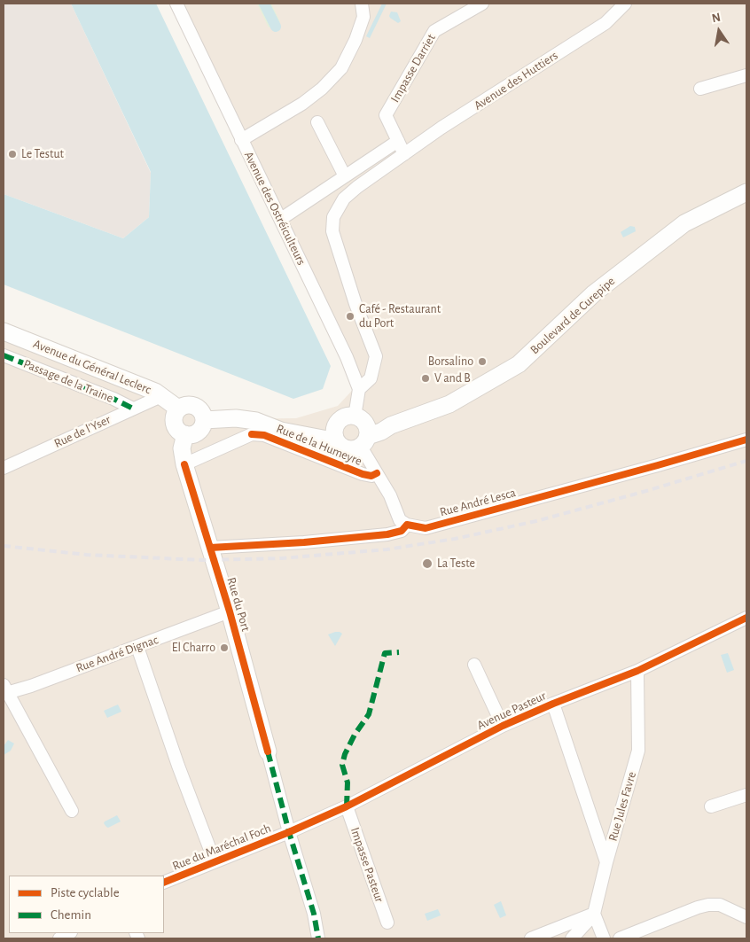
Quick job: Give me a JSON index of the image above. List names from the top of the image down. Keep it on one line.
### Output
{"streets":{"main road":["Boulevard de Curepipe","Avenue du Général Leclerc","Rue du Port"],"street":["Impasse Darriet","Avenue des Huttiers","Avenue des Ostréiculteurs","Passage de la Traine","Rue de l'Yser","Rue de la Humeyre","Rue André Lesca","Rue André Dignac","Avenue Pasteur","Rue Jules Favre","Rue du Maréchal Foch","Impasse Pasteur"]},"crossings":[["Impasse Darriet","Avenue des Huttiers"],["Avenue des Huttiers","Avenue des Ostréiculteurs"],["Avenue du Général Leclerc","Rue de l'Yser"],["Avenue du Général Leclerc","Rue du Port"],["Passage de la Traine","Rue de l'Yser"],["Rue de la Humeyre","Rue du Port"],["Rue du Port","Rue André Dignac"],["Rue du Port","Avenue Pasteur"],["Rue du Port","Rue du Maréchal Foch"],["Avenue Pasteur","Rue Jules Favre"],["Avenue Pasteur","Rue du Maréchal Foch"],["Avenue Pasteur","Impasse Pasteur"]],"places":["Le Testut","Café - Restaurant du Port","Borsalino","V and B","La Teste","El Charro"],"legend":["Piste cyclable","Chemin"],"north":"top"}
